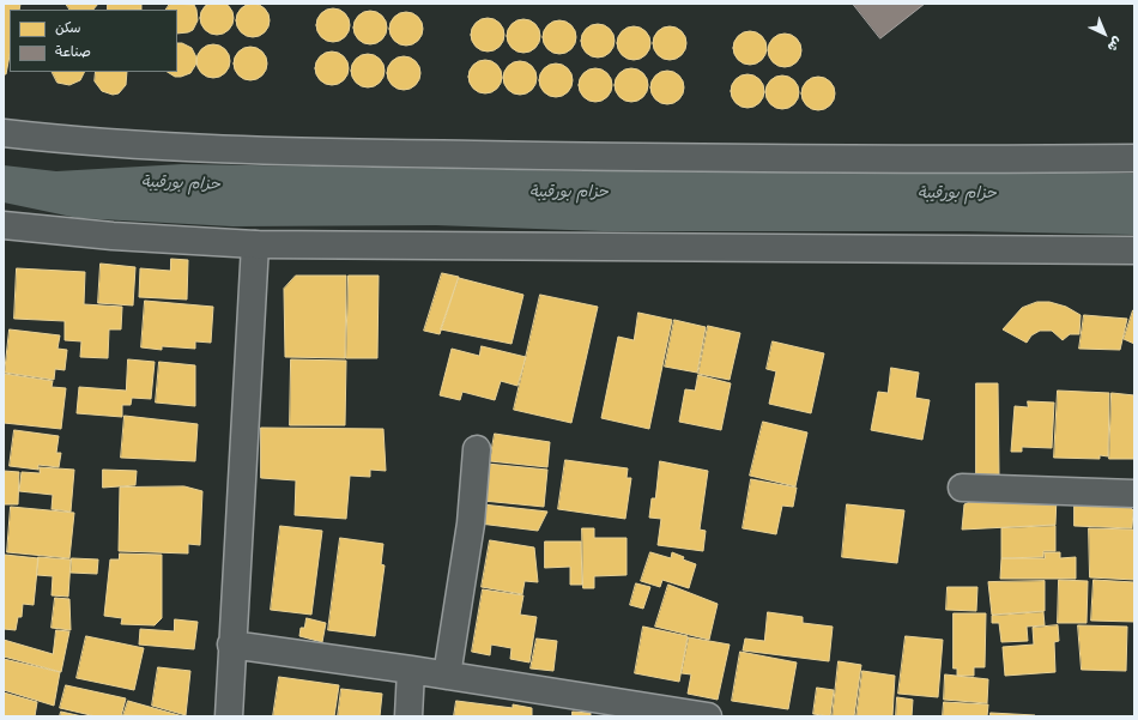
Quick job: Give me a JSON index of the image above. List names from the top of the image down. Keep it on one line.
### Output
{"water":["حزام بورقيبة"],"legend":["سكن","صناعة"],"north":"bottom right"}
